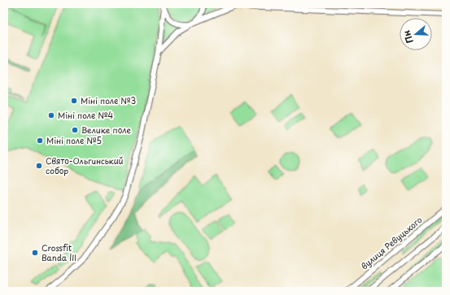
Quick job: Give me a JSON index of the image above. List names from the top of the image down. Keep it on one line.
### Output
{"streets":{"street":["вулиця Ревуцького"]},"places":["Міні поле №3","Міні поле №4","Велике поле","Міні поле №5","Свято-Ольгинський собор","Crossfit Banda III"],"north":"left"}
